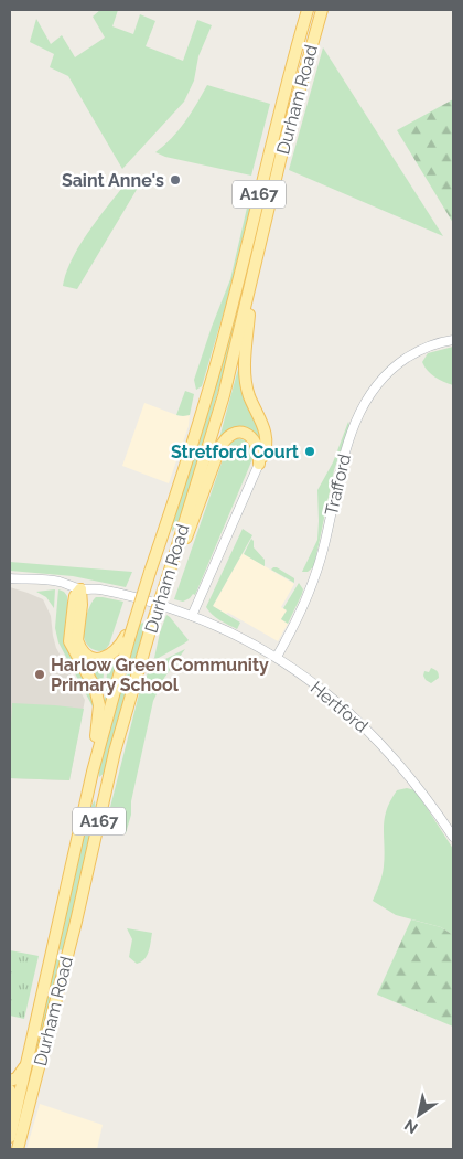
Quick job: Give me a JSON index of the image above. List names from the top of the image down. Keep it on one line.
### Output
{"streets":{"main road":["Durham Road","A167"],"street":["Trafford","Hertford"]},"crossings":[["Trafford","Hertford"]],"places":["Saint Anne's","Stretford Court","Harlow Green Community Primary School"],"north":"bottom left"}
